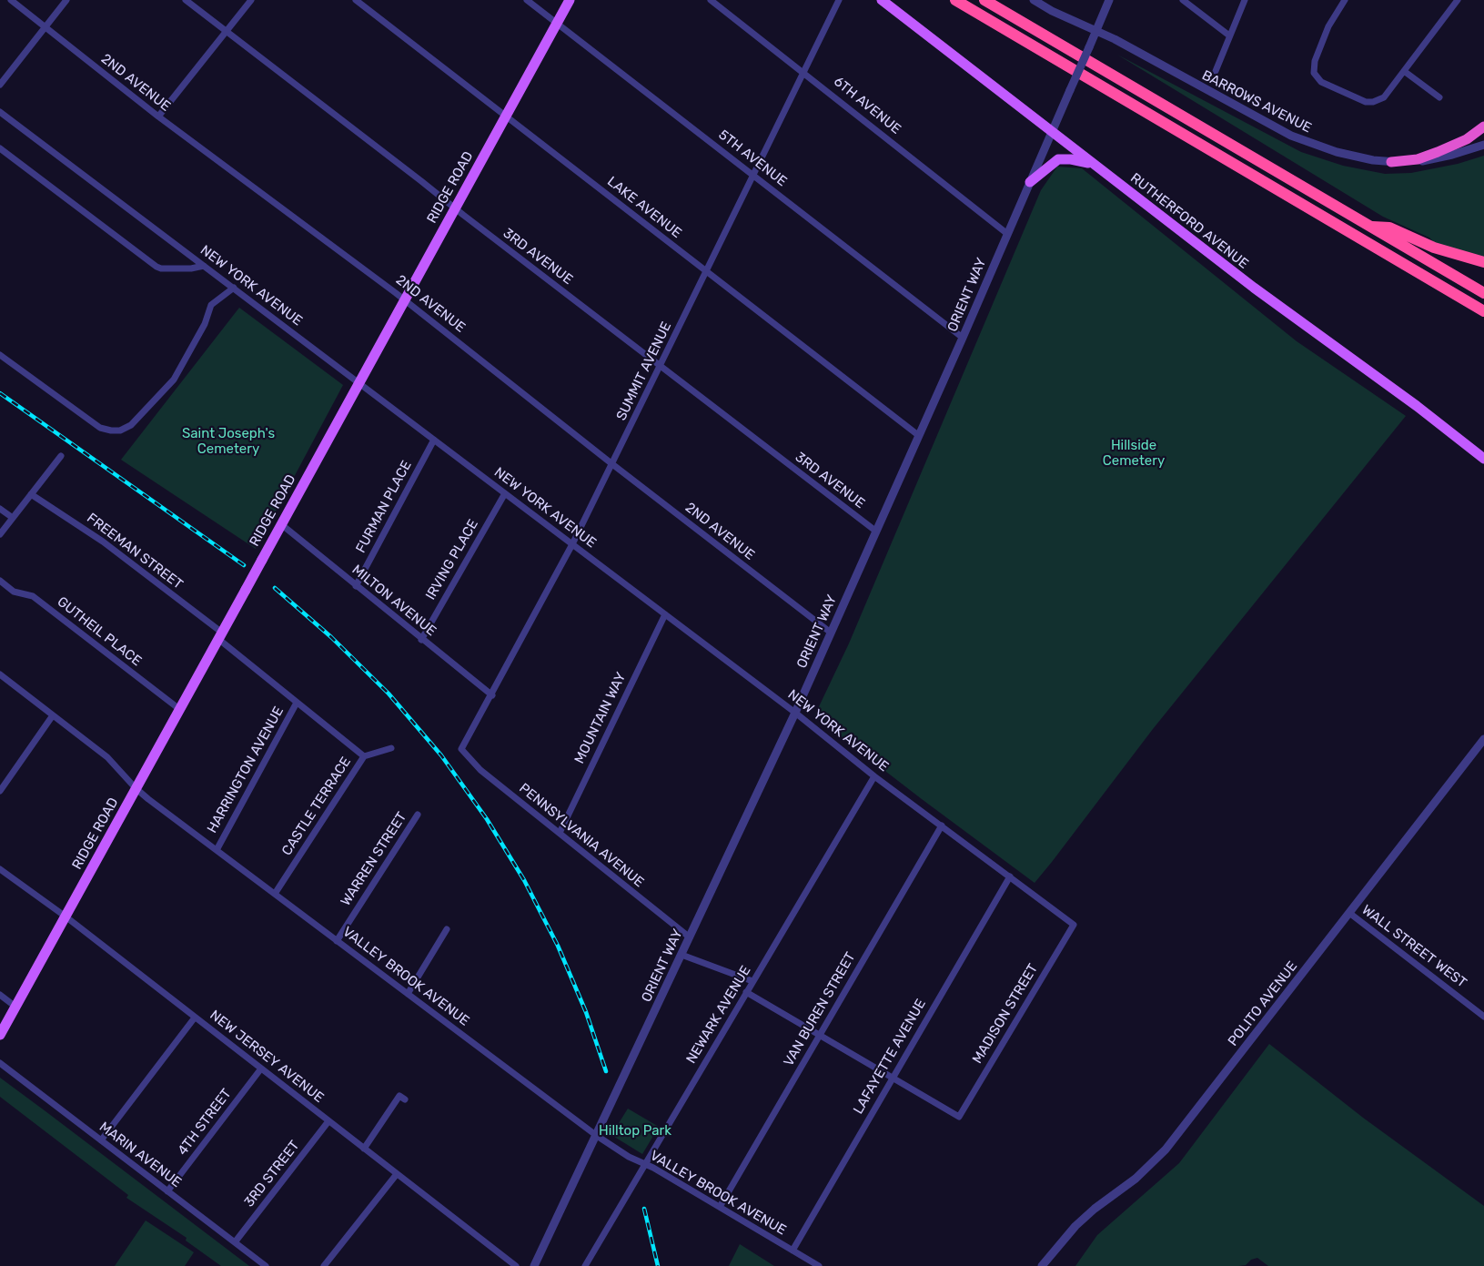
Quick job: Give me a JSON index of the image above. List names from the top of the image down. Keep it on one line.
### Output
{"streets":{"main road":["RIDGE ROAD","RUTHERFORD AVENUE"],"street":["2ND AVENUE","BARROWS AVENUE","6TH AVENUE","5TH AVENUE","LAKE AVENUE","3RD AVENUE","NEW YORK AVENUE","ORIENT WAY","SUMMIT AVENUE","FURMAN PLACE","FREEMAN STREET","IRVING PLACE","MILTON AVENUE","GUTHEIL PLACE","MOUNTAIN WAY","HARRINGTON AVENUE","CASTLE TERRACE","PENNSYLVANIA AVENUE","WARREN STREET","WALL STREET WEST","VALLEY BROOK AVENUE","POLITO AVENUE","VAN BUREN STREET","MADISON STREET","NEWARK AVENUE","NEW JERSEY AVENUE","LAFAYETTE AVENUE","4TH STREET","MARIN AVENUE","3RD STREET"]},"crossings":[["2ND AVENUE","RIDGE ROAD"],["2ND AVENUE","ORIENT WAY"],["2ND AVENUE","SUMMIT AVENUE"],["BARROWS AVENUE","ORIENT WAY"],["6TH AVENUE","ORIENT WAY"],["6TH AVENUE","SUMMIT AVENUE"],["5TH AVENUE","RIDGE ROAD"],["5TH AVENUE","ORIENT WAY"],["5TH AVENUE","SUMMIT AVENUE"],["RIDGE ROAD","LAKE AVENUE"],["RIDGE ROAD","3RD AVENUE"],["RIDGE ROAD","NEW YORK AVENUE"],["RIDGE ROAD","FREEMAN STREET"],["RIDGE ROAD","MILTON AVENUE"],["RIDGE ROAD","GUTHEIL PLACE"],["RIDGE ROAD","VALLEY BROOK AVENUE"],["RIDGE ROAD","NEW JERSEY AVENUE"],["LAKE AVENUE","ORIENT WAY"],["LAKE AVENUE","SUMMIT AVENUE"],["RUTHERFORD AVENUE","ORIENT WAY"],["3RD AVENUE","ORIENT WAY"],["3RD AVENUE","SUMMIT AVENUE"],["NEW YORK AVENUE","ORIENT WAY"],["NEW YORK AVENUE","SUMMIT AVENUE"],["NEW YORK AVENUE","FURMAN PLACE"],["NEW YORK AVENUE","IRVING PLACE"],["NEW YORK AVENUE","MOUNTAIN WAY"],["NEW YORK AVENUE","VAN BUREN STREET"],["NEW YORK AVENUE","MADISON STREET"],["NEW YORK AVENUE","NEWARK AVENUE"],["NEW YORK AVENUE","LAFAYETTE AVENUE"],["ORIENT WAY","PENNSYLVANIA AVENUE"],["ORIENT WAY","VALLEY BROOK AVENUE"],["SUMMIT AVENUE","MILTON AVENUE"],["SUMMIT AVENUE","PENNSYLVANIA AVENUE"],["FURMAN PLACE","MILTON AVENUE"],["FREEMAN STREET","HARRINGTON AVENUE"],["FREEMAN STREET","CASTLE TERRACE"],["IRVING PLACE","MILTON AVENUE"],["MOUNTAIN WAY","PENNSYLVANIA AVENUE"],["HARRINGTON AVENUE","VALLEY BROOK AVENUE"],["CASTLE TERRACE","VALLEY BROOK AVENUE"],["WARREN STREET","VALLEY BROOK AVENUE"],["WALL STREET WEST","POLITO AVENUE"],["VALLEY BROOK AVENUE","VAN BUREN STREET"],["VALLEY BROOK AVENUE","NEWARK AVENUE"],["VALLEY BROOK AVENUE","LAFAYETTE AVENUE"],["MADISON STREET","LAFAYETTE AVENUE"],["NEW JERSEY AVENUE","4TH STREET"],["NEW JERSEY AVENUE","3RD STREET"],["4TH STREET","MARIN AVENUE"],["MARIN AVENUE","3RD STREET"]],"parks":["Saint Joseph's Cemetery","Hillside Cemetery","Hilltop Park"]}
